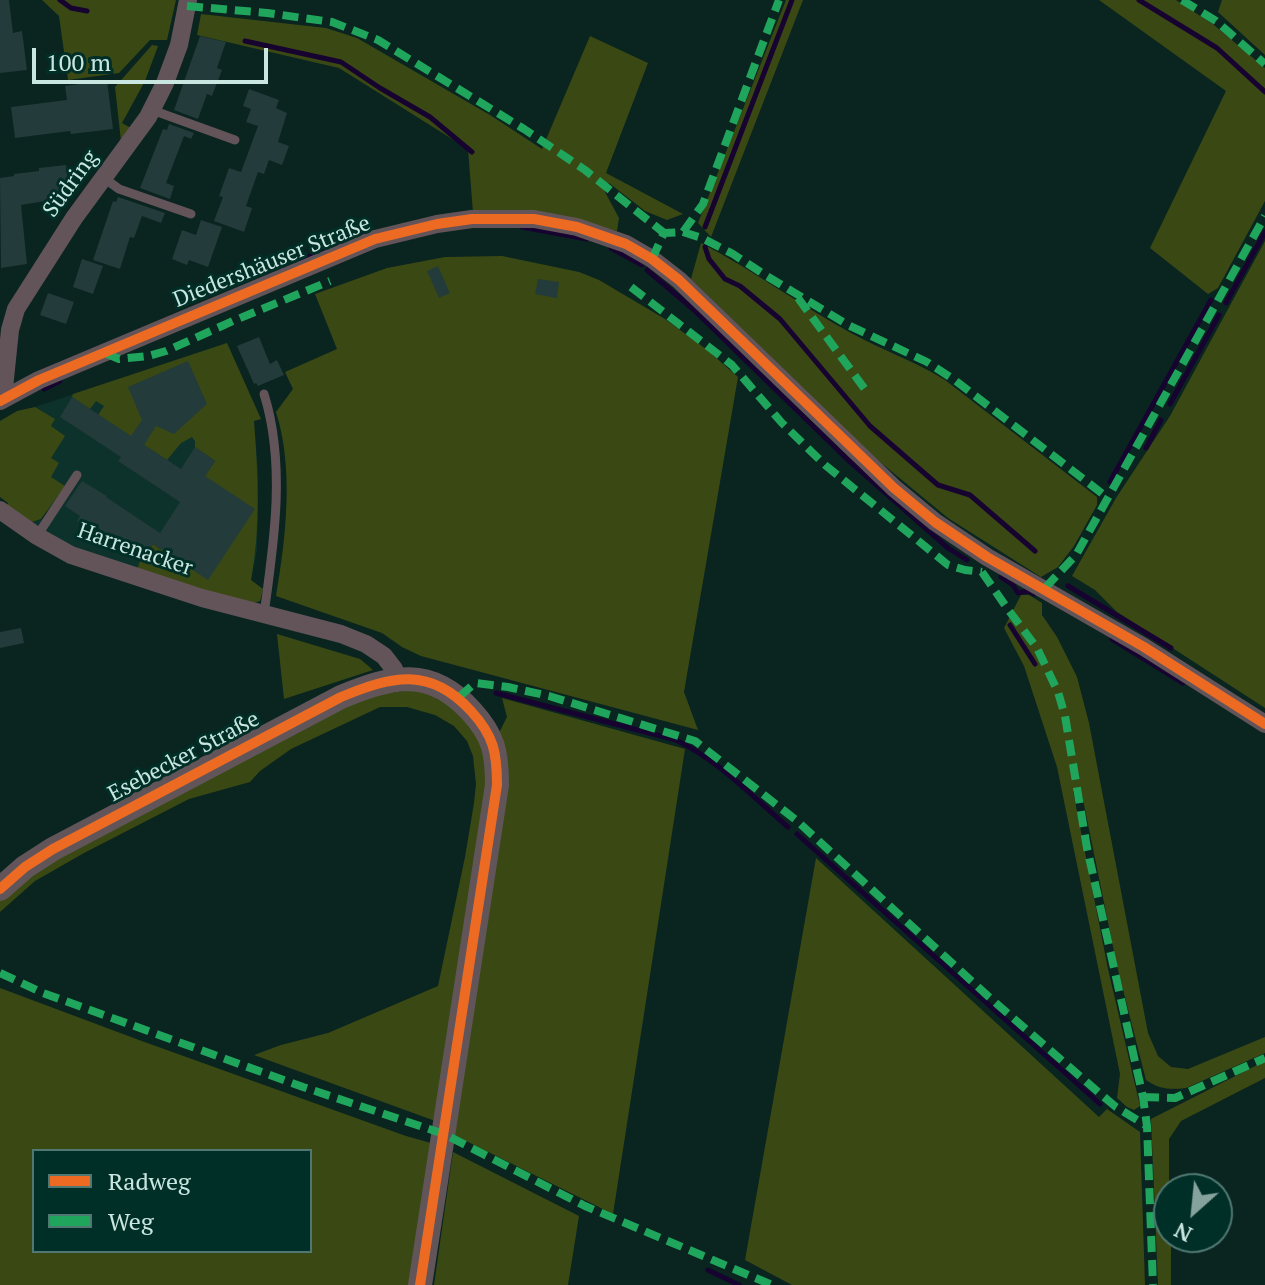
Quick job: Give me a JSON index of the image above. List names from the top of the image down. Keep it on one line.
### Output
{"streets":{"street":["Südring","Diedershäuser Straße","Harrenacker","Esebecker Straße"]},"crossings":[["Südring","Diedershäuser Straße"],["Harrenacker","Esebecker Straße"]],"legend":["Radweg","Weg"],"scale_bar":"100 m","north":"bottom left"}
